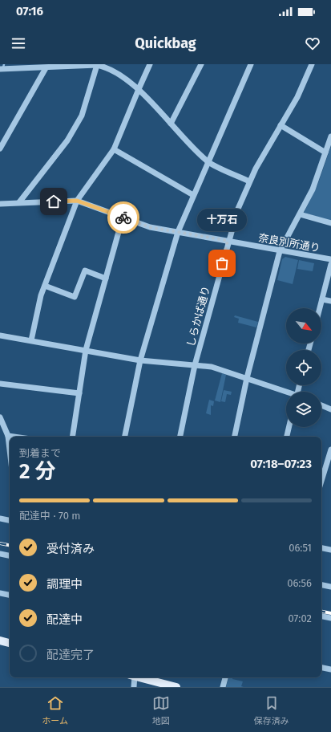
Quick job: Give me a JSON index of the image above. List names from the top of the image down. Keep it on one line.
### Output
{"streets":{"street":["奈良別所通り","しらかば通り"]},"crossings":[["奈良別所通り","しらかば通り"]],"places":["十万石"],"north":"bottom right","page":{"status":"07:16","header":"Quickbag","bubble":"十万石","heading":["2 分","到着まで","07:18–07:23"],"bar":"配達中 · 70 m","list":[["受付済み","06:51"],["調理中","06:56"],["配達中","07:02"],"配達完了"],"tabs":["ホーム","地図","保存済み"]}}
